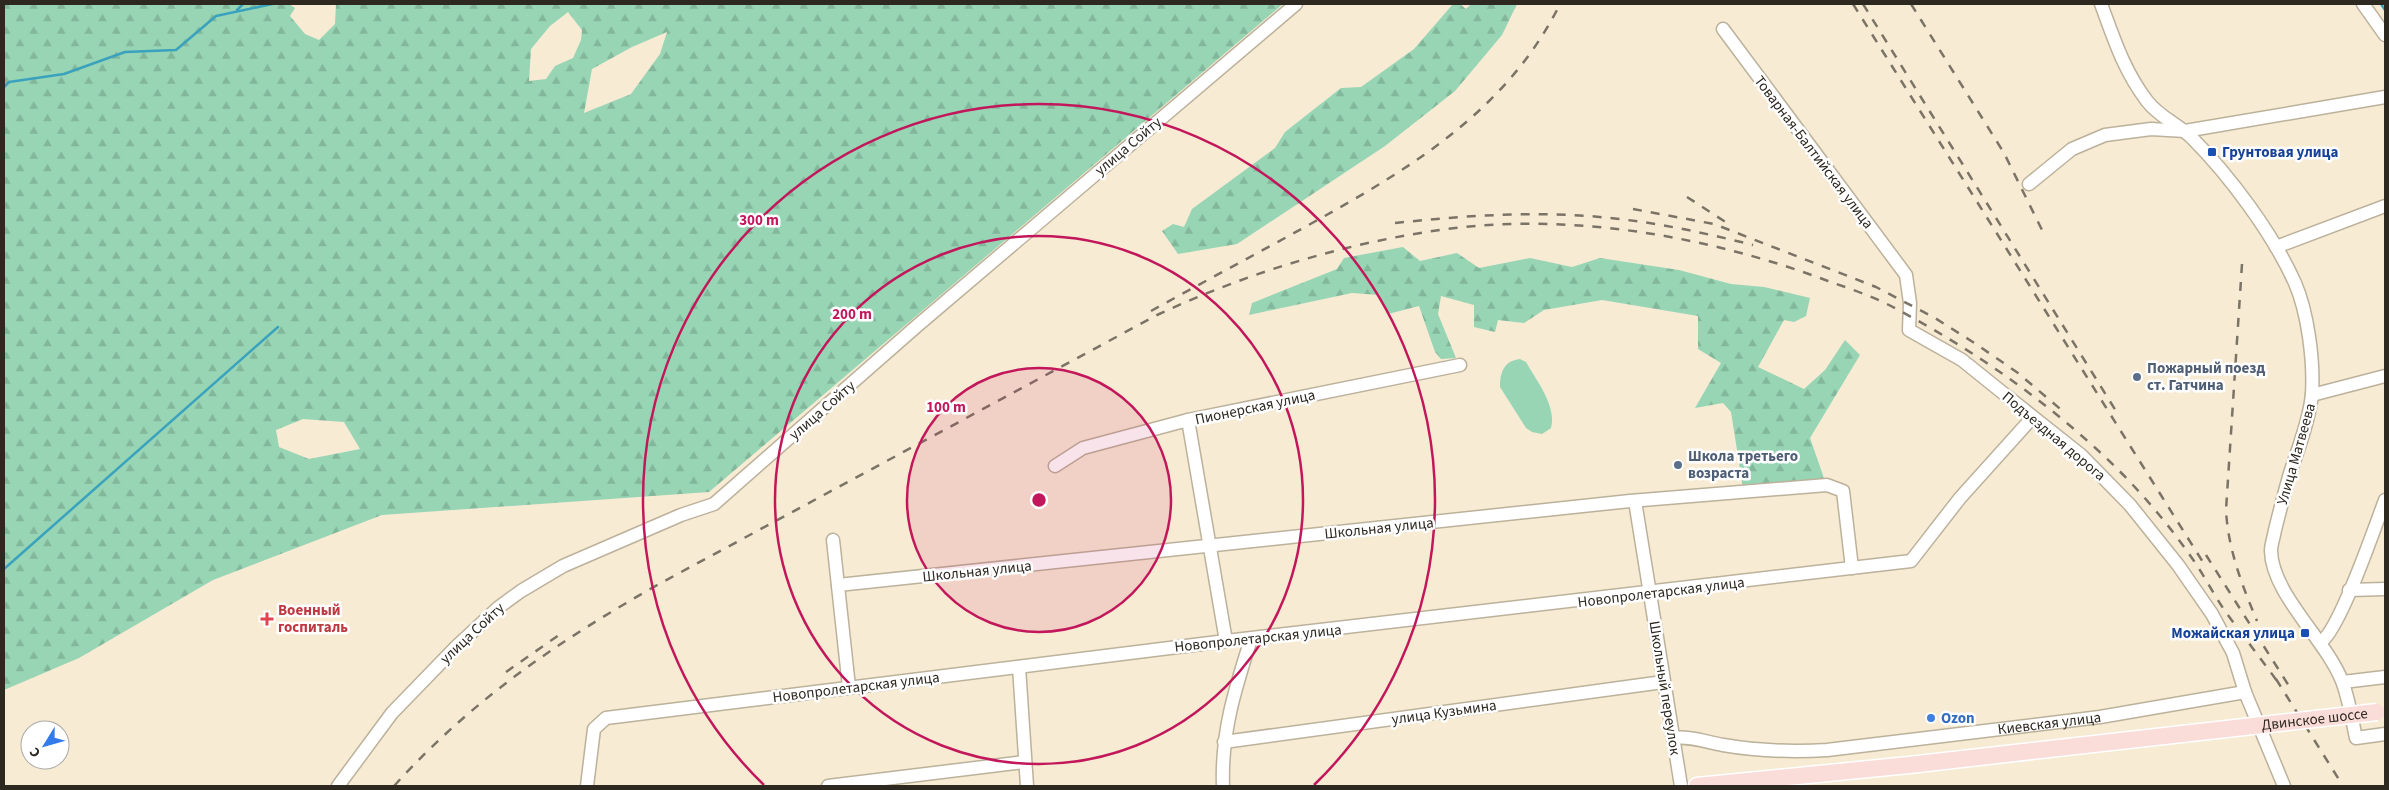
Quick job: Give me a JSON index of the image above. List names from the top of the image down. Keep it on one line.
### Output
{"streets":{"main road":["Двинское шоссе","Киевская улица"],"street":["улица Сойту","Товарная-Балтийская улица","Пионерская улица","Подъездная дорога","Улица Матвеева","Школьная улица","Новопролетарская улица","Школьный переулок","улица Кузьмина"]},"crossings":[["Товарная-Балтийская улица","Подъездная дорога"],["Подъездная дорога","Новопролетарская улица"],["Подъездная дорога","Киевская улица"],["Улица Матвеева","Двинское шоссе"],["Школьная улица","Новопролетарская улица"],["Школьная улица","Школьный переулок"],["Новопролетарская улица","Школьный переулок"],["Школьный переулок","улица Кузьмина"],["Школьный переулок","Киевская улица"],["Двинское шоссе","Киевская улица"]],"places":{"transit":["Грунтовая улица","Можайская улица"],"other":["Пожарный поезд ст. Гатчина","Школа третьего возраста","Ozon"],"health":["Военный госпиталь"]},"north":"bottom left","rings":["300 m","200 m","100 m"]}
